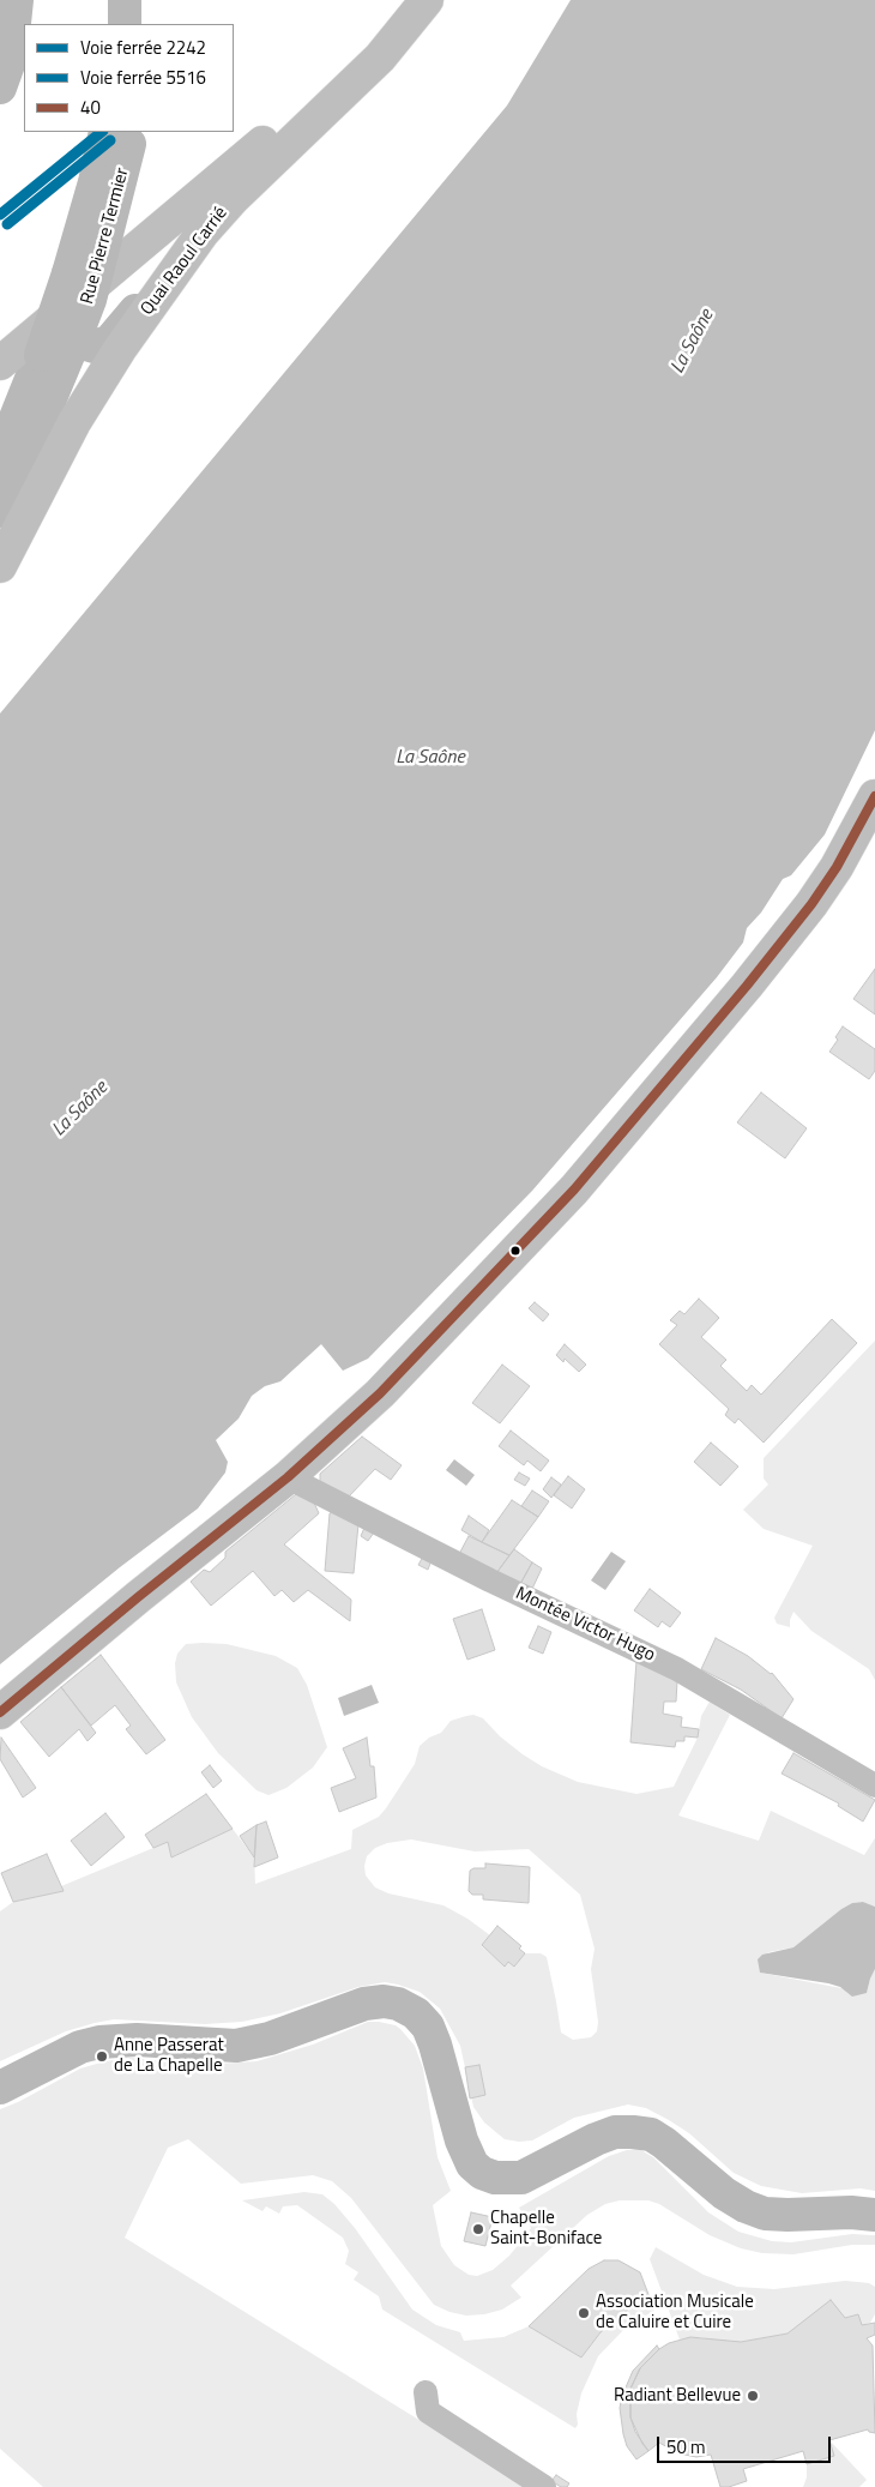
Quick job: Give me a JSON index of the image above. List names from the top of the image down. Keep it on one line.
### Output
{"streets":{"main road":["Quai Raoul Carrié"],"street":["Rue Pierre Termier","Montée Victor Hugo"]},"water":["La Saône"],"places":["Anne Passerat de La Chapelle","Chapelle Saint-Boniface","Association Musicale de Caluire et Cuire","Radiant Bellevue"],"lines":["rail line 2242","rail line 5516","transit line 40"],"legend":["Voie ferrée 2242","Voie ferrée 5516","40"],"scale_bar":"50 m"}
